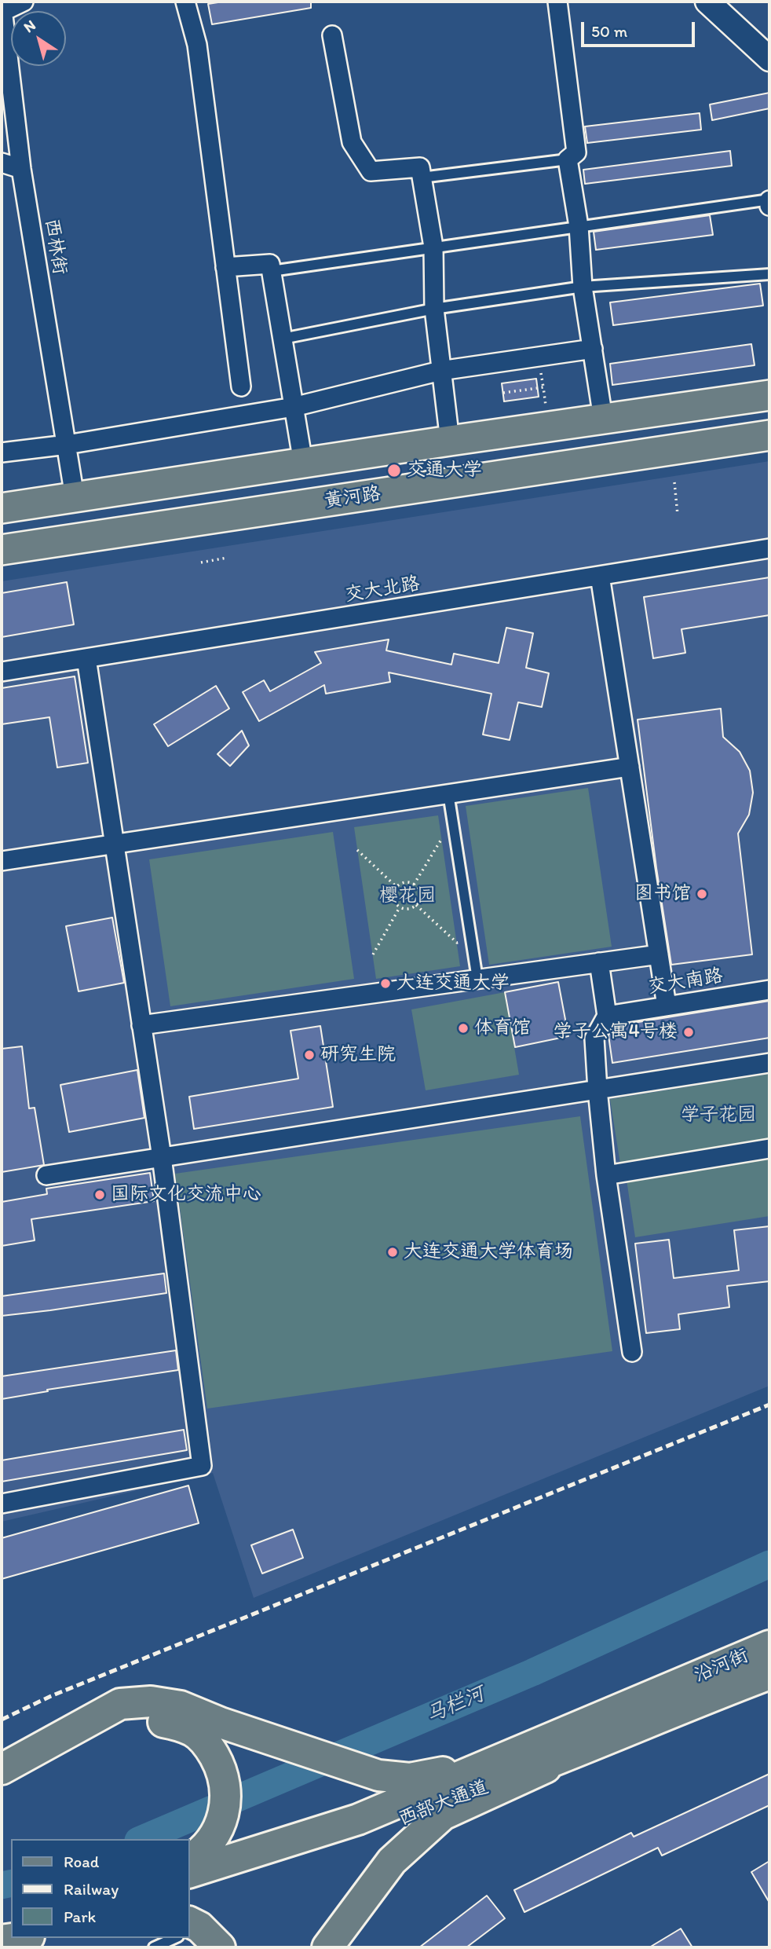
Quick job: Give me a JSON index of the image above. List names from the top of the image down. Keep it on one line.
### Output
{"streets":{"highway":["沿河街","西部大通道"],"main road":["黄河路"],"street":["西林街","交大北路","交大南路"]},"crossings":[["沿河街","西部大通道"]],"water":["马栏河"],"parks":["樱花园","学子花园"],"places":["交通大学","图书馆","大连交通大学","体育馆","学子公寓4号楼","研究生院","国际文化交流中心","大连交通大学体育场"],"legend":["Road","Railway","Park"],"scale_bar":"50 m","north":"top left"}
